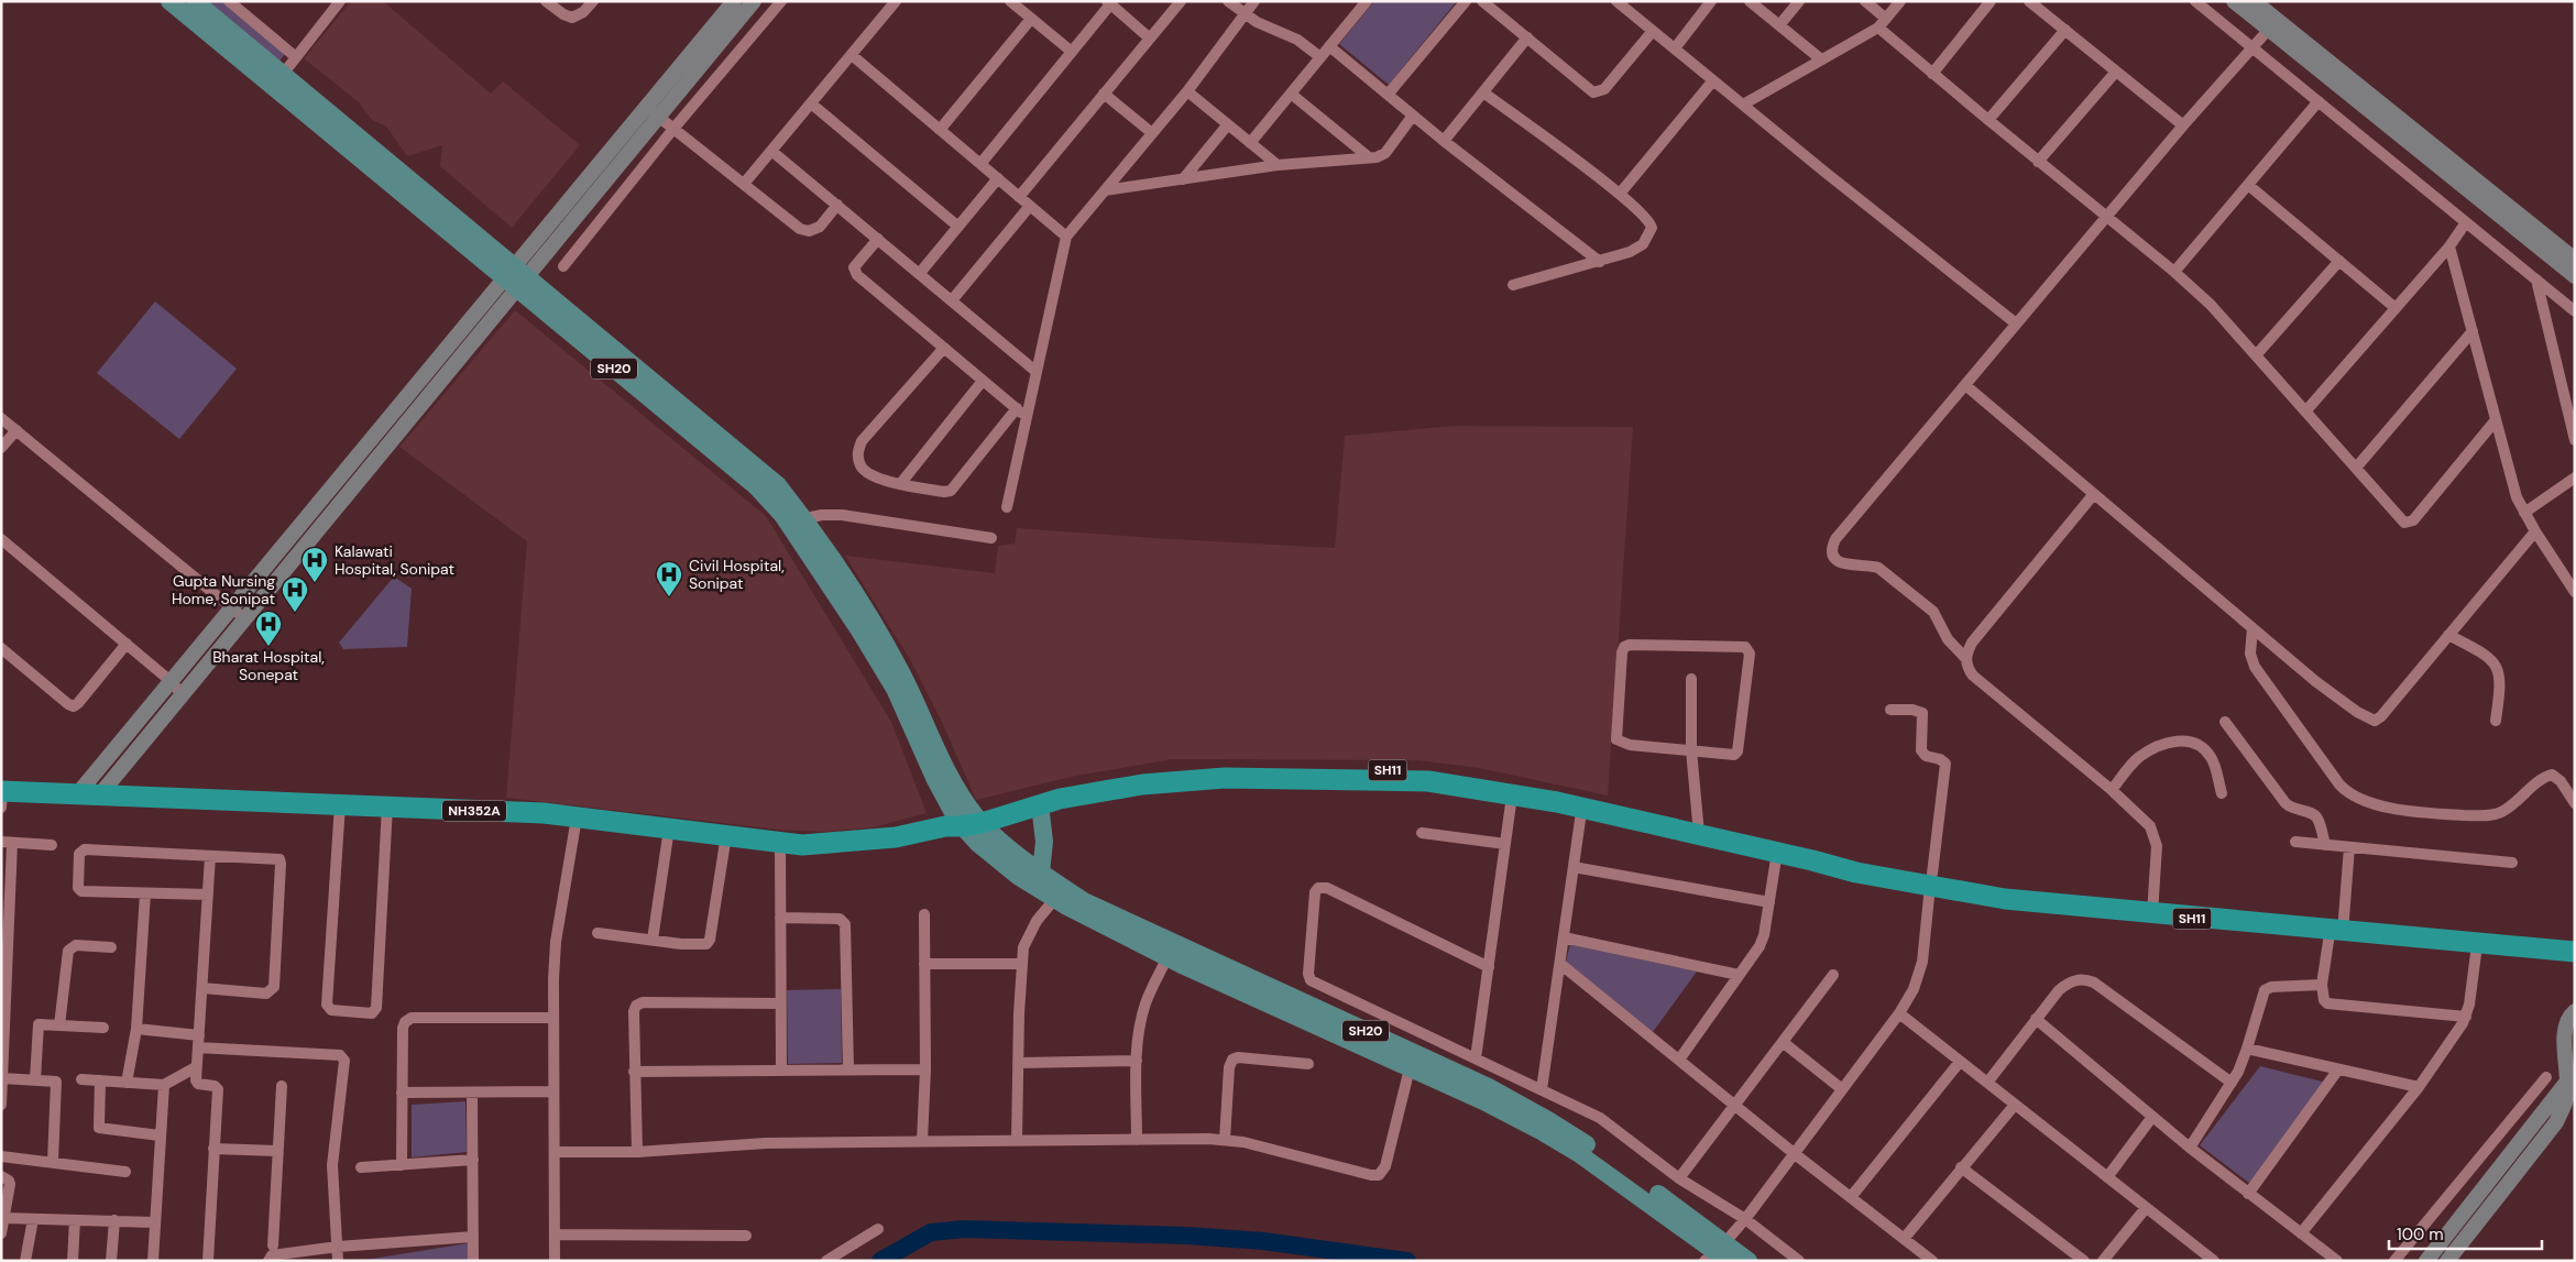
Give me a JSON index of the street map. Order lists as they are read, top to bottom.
{
  "streets": {
    "highway": ["SH11", "NH352A"],
    "main road": ["SH20"]
  },
  "crossings": [
    ["SH20", "SH11"],
    ["SH20", "NH352A"],
    ["SH11", "NH352A"]
  ],
  "places": {
    "hospital": [
      "Kalawati Hospital, Sonipat",
      "Civil Hospital, Sonipat",
      "Gupta Nursing Home, Sonipat",
      "Bharat Hospital, Sonepat"
    ]
  },
  "scale_bar": "100 m"
}
